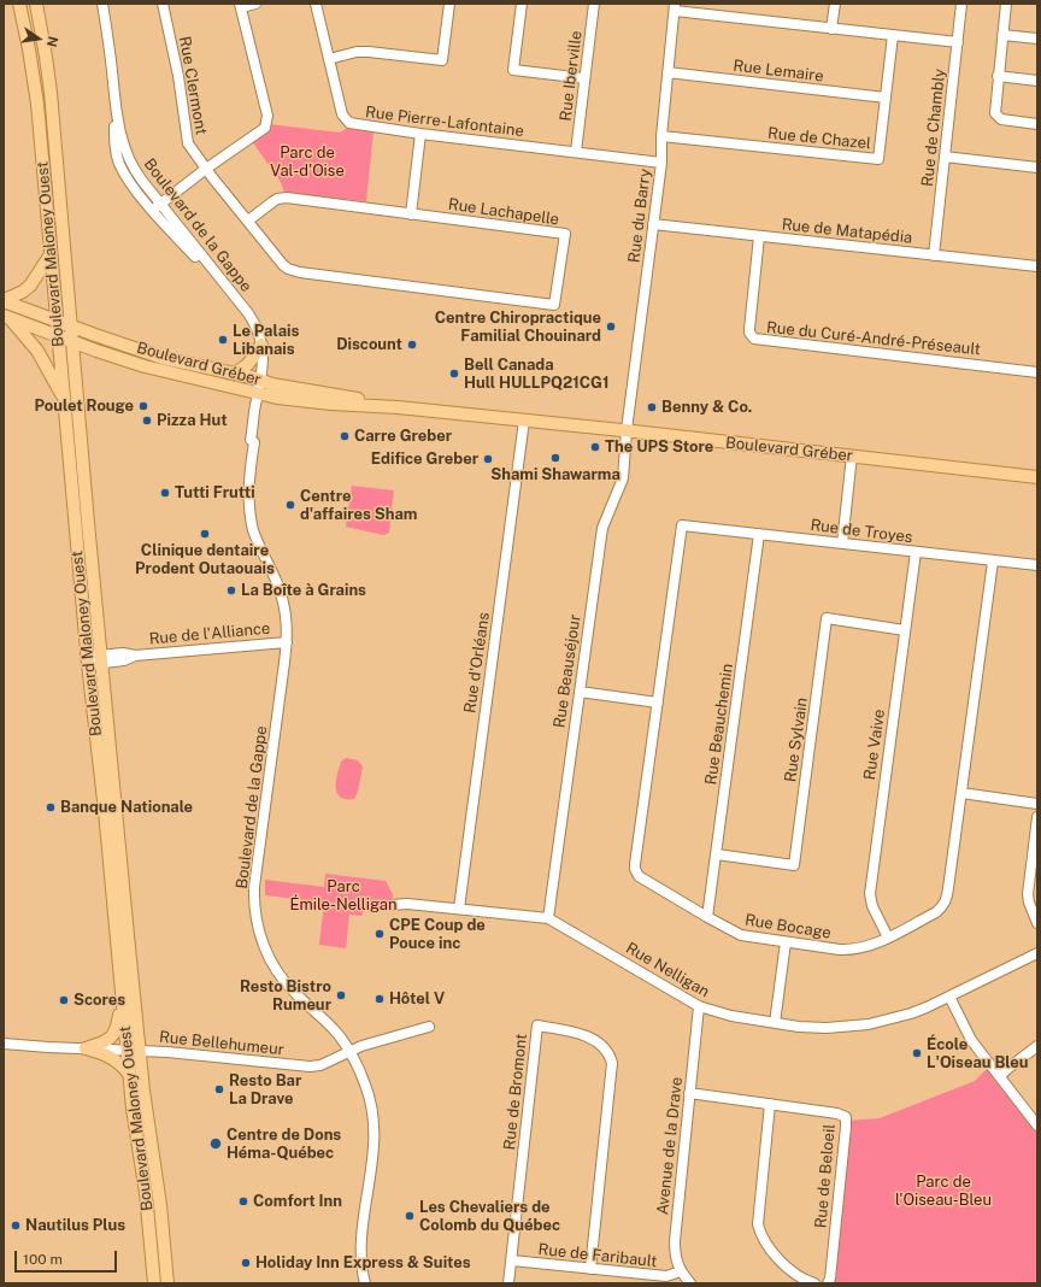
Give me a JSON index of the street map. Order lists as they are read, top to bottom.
{
  "streets": {
    "main road": ["Boulevard Maloney Ouest", "Boulevard Gréber"],
    "street": [
      "Rue Lemaire",
      "Rue Iberville",
      "Rue Clermont",
      "Rue Pierre-Lafontaine",
      "Rue de Chambly",
      "Rue de Chazel",
      "Rue Lachapelle",
      "Rue du Barry",
      "Boulevard de la Gappe",
      "Rue de Matapédia",
      "Rue du Curé-André-Préseault",
      "Rue de Troyes",
      "Rue de l'Alliance",
      "Rue d'Orléans",
      "Rue Beauséjour",
      "Rue Beauchemin",
      "Rue Sylvain",
      "Rue Vaive",
      "Rue Bocage",
      "Rue Nelligan",
      "Rue Bellehumeur",
      "Rue de Bromont",
      "Avenue de la Drave",
      "Rue de Beloeil",
      "Rue de Faribault"
    ]
  },
  "crossings": [
    ["Rue Lemaire", "Rue de Chazel"],
    ["Rue Lemaire", "Rue du Barry"],
    ["Rue Iberville", "Rue Pierre-Lafontaine"],
    ["Rue Clermont", "Rue Lachapelle"],
    ["Rue Pierre-Lafontaine", "Rue du Barry"],
    ["Rue de Chambly", "Rue de Matapédia"],
    ["Rue de Chazel", "Rue du Barry"],
    ["Rue du Barry", "Rue de Matapédia"],
    ["Rue du Barry", "Boulevard Gréber"],
    ["Rue du Barry", "Rue Beauséjour"],
    ["Boulevard de la Gappe", "Boulevard Gréber"],
    ["Boulevard de la Gappe", "Rue de l'Alliance"],
    ["Boulevard de la Gappe", "Rue Bellehumeur"],
    ["Rue de Matapédia", "Rue du Curé-André-Préseault"],
    ["Boulevard Maloney Ouest", "Boulevard Gréber"],
    ["Boulevard Maloney Ouest", "Rue de l'Alliance"],
    ["Boulevard Maloney Ouest", "Rue Bellehumeur"],
    ["Boulevard Gréber", "Rue d'Orléans"],
    ["Boulevard Gréber", "Rue Beauséjour"],
    ["Rue de Troyes", "Rue Beauchemin"],
    ["Rue de Troyes", "Rue Vaive"],
    ["Rue de Troyes", "Rue Bocage"],
    ["Rue d'Orléans", "Rue Nelligan"],
    ["Rue Beauséjour", "Rue Nelligan"],
    ["Rue Beauchemin", "Rue Sylvain"],
    ["Rue Beauchemin", "Rue Bocage"],
    ["Rue Sylvain", "Rue Vaive"],
    ["Rue Vaive", "Rue Bocage"],
    ["Rue Nelligan", "Avenue de la Drave"],
    ["Rue de Bromont", "Rue de Faribault"],
    ["Avenue de la Drave", "Rue de Beloeil"],
    ["Avenue de la Drave", "Rue de Faribault"]
  ],
  "parks": ["Parc de Val-d'Oise", "Parc Émile-Nelligan", "Parc de l'Oiseau-Bleu"],
  "places": [
    "Centre Chiropractique Familial Chouinard",
    "Le Palais Libanais",
    "Discount",
    "Bell Canada Hull HULLPQ21CG1",
    "Poulet Rouge",
    "Benny & Co.",
    "Pizza Hut",
    "Carre Greber",
    "The UPS Store",
    "Shami Shawarma",
    "Edifice Greber",
    "Tutti Frutti",
    "Centre d'affaires Sham",
    "Clinique dentaire Prodent Outaouais",
    "La Boîte à Grains",
    "Banque Nationale",
    "CPE Coup de Pouce inc",
    "Resto Bistro Rumeur",
    "Hôtel V",
    "Scores",
    "École L'Oiseau Bleu",
    "Resto Bar La Drave",
    "Centre de Dons Héma-Québec",
    "Comfort Inn",
    "Les Chevaliers de Colomb du Québec",
    "Nautilus Plus",
    "Holiday Inn Express & Suites"
  ],
  "scale_bar": "100 m",
  "north": "right"
}
